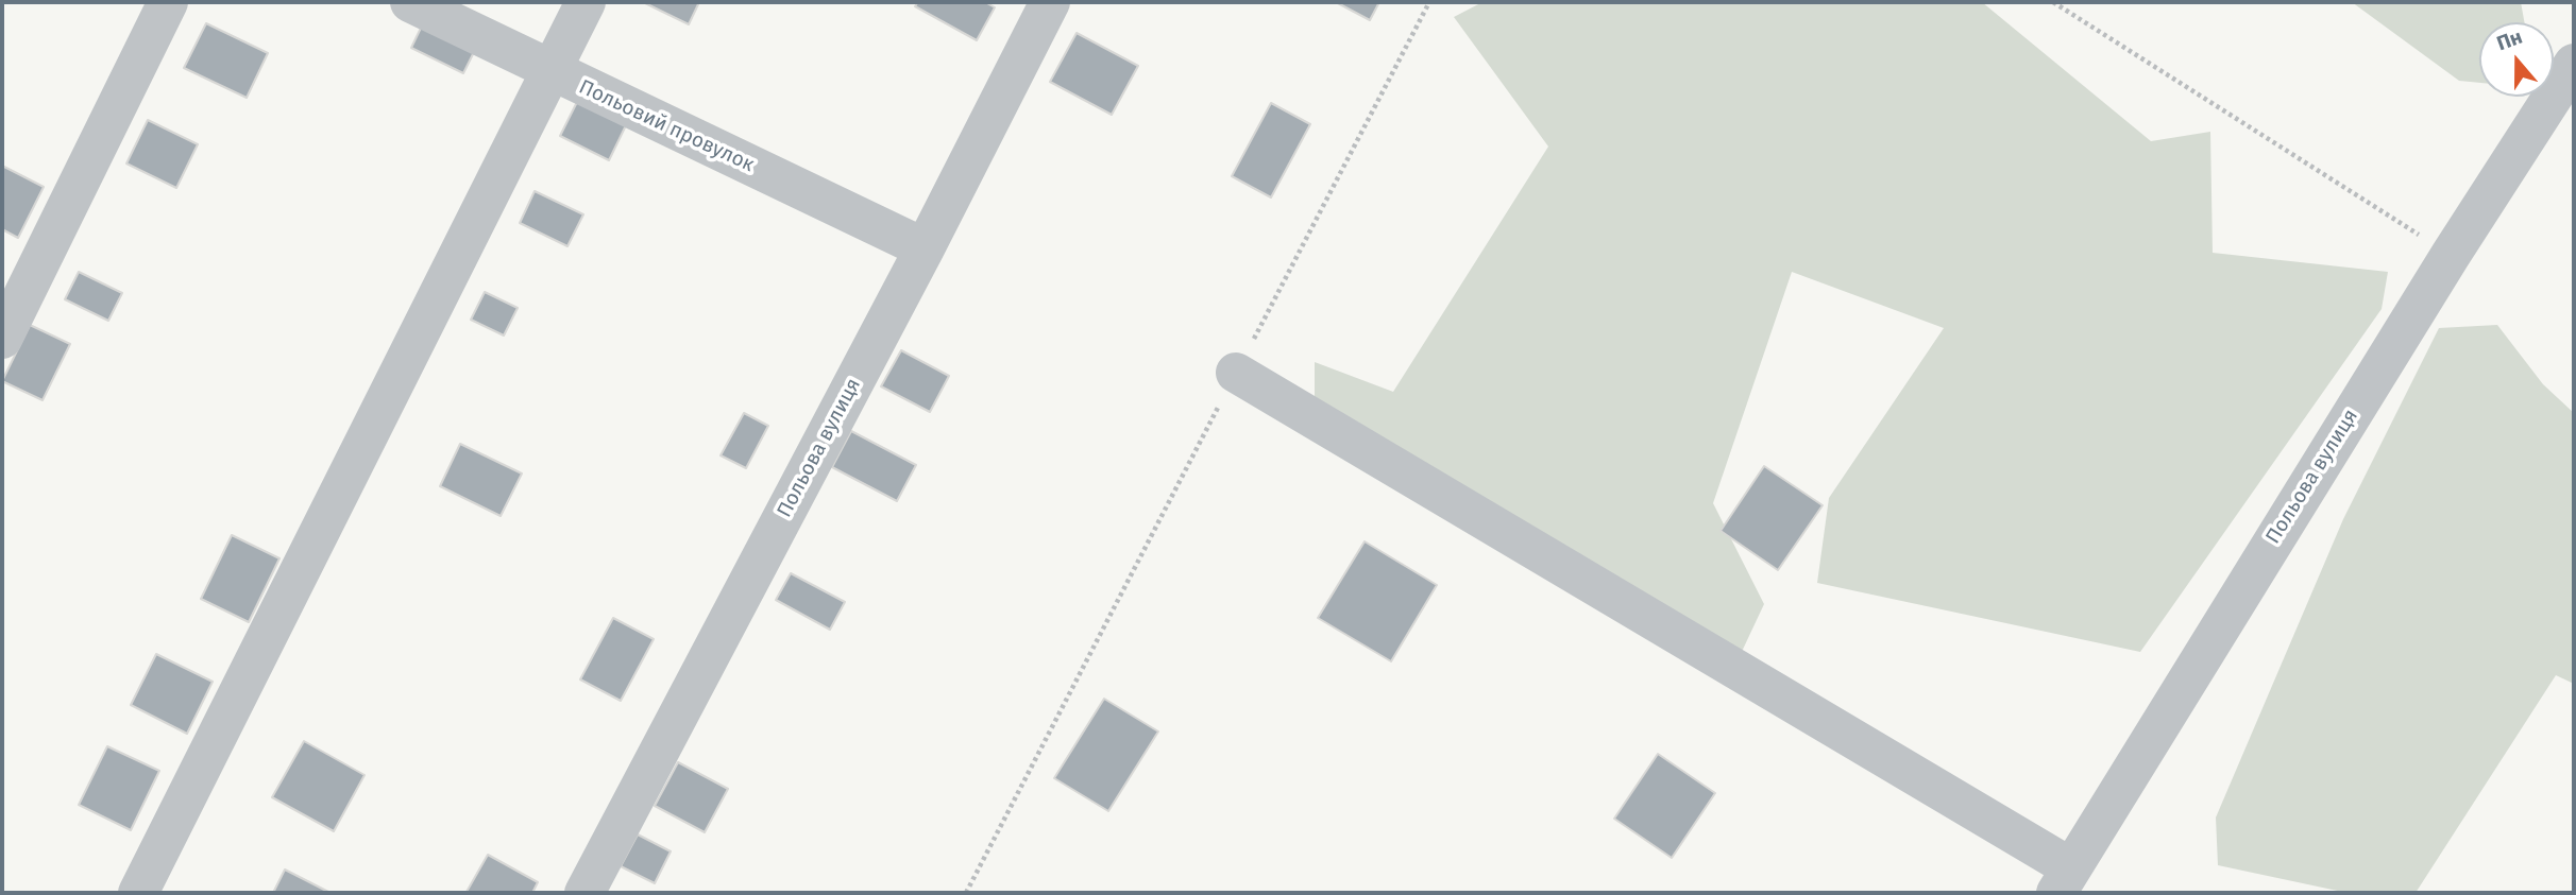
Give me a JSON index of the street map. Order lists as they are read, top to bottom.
{
  "streets": {
    "street": ["Польовий провулок", "Польова вулиця"]
  },
  "crossings": [
    ["Польовий провулок", "Польова вулиця"]
  ],
  "north": "top"
}
